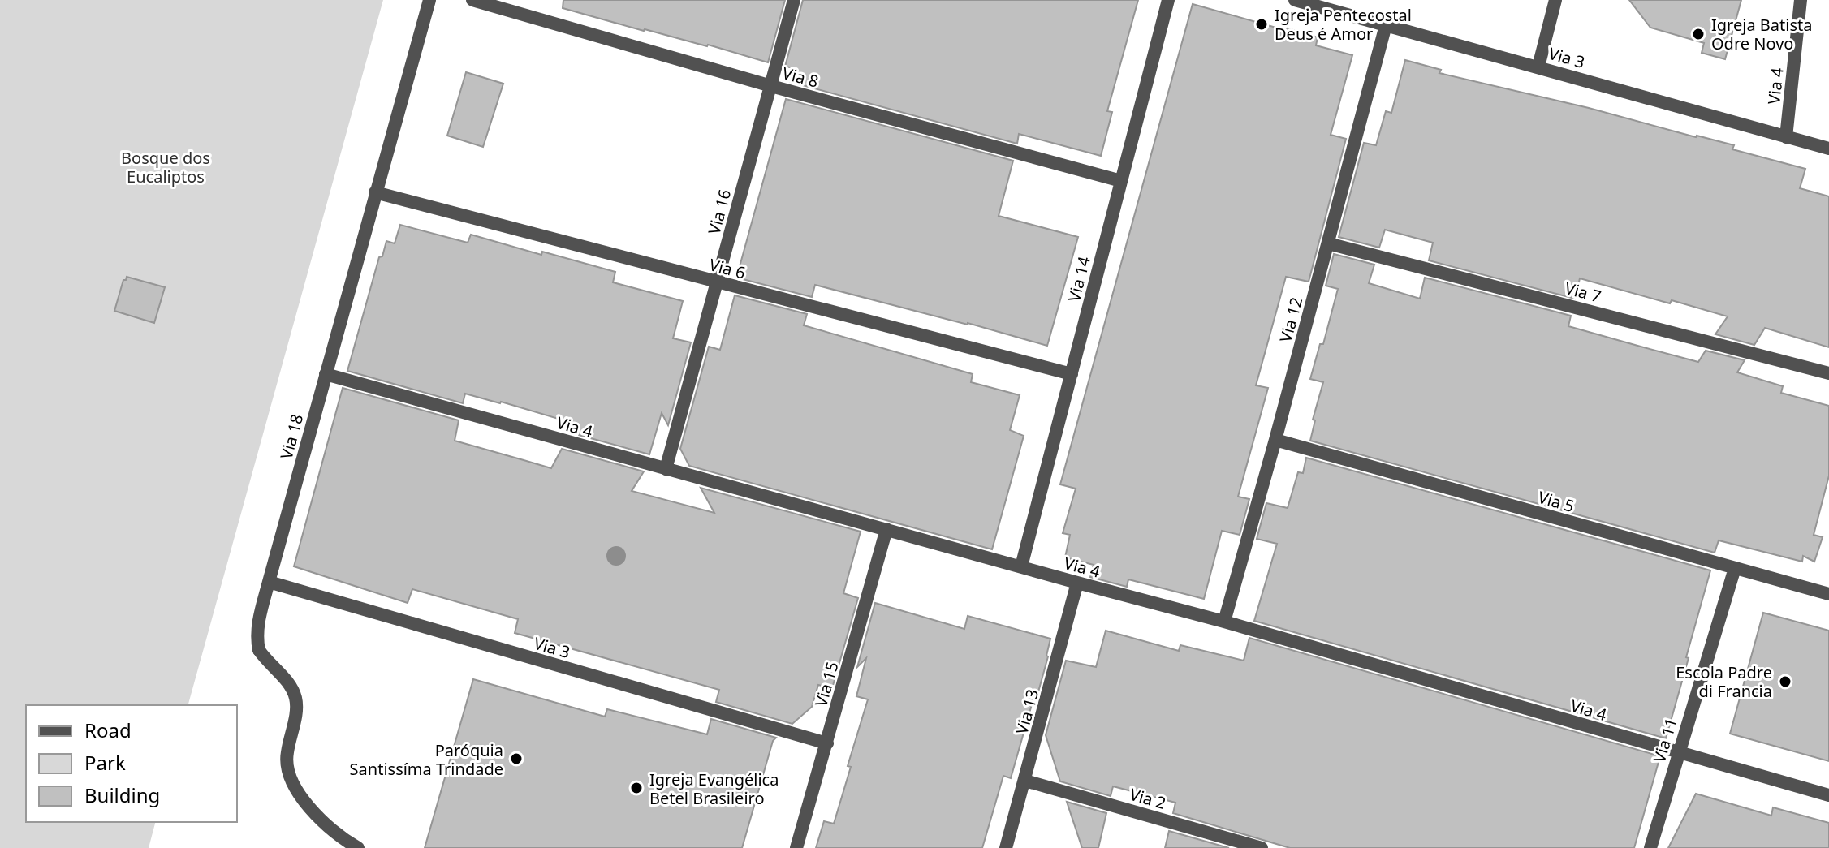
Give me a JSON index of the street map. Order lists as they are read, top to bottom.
{
  "streets": {
    "street": [
      "Via 3",
      "Via 8",
      "Via 4",
      "Via 16",
      "Via 6",
      "Via 14",
      "Via 7",
      "Via 12",
      "Via 18",
      "Via 5",
      "Via 15",
      "Via 13",
      "Via 11",
      "Via 2"
    ]
  },
  "crossings": [
    ["Via 3", "Via 4"],
    ["Via 3", "Via 12"],
    ["Via 3", "Via 18"],
    ["Via 3", "Via 15"],
    ["Via 8", "Via 16"],
    ["Via 8", "Via 14"],
    ["Via 4", "Via 16"],
    ["Via 4", "Via 14"],
    ["Via 4", "Via 12"],
    ["Via 4", "Via 18"],
    ["Via 4", "Via 15"],
    ["Via 4", "Via 13"],
    ["Via 4", "Via 11"],
    ["Via 16", "Via 6"],
    ["Via 6", "Via 14"],
    ["Via 6", "Via 18"],
    ["Via 7", "Via 12"],
    ["Via 12", "Via 5"],
    ["Via 5", "Via 11"],
    ["Via 13", "Via 2"]
  ],
  "parks": ["Bosque dos Eucaliptos"],
  "places": [
    "Igreja Pentecostal Deus é Amor",
    "Igreja Batista Odre Novo",
    "Escola Padre di Francia",
    "Paróquia Santissíma Trindade",
    "Igreja Evangélica Betel Brasileiro"
  ],
  "legend": ["Road", "Park", "Building"]
}
